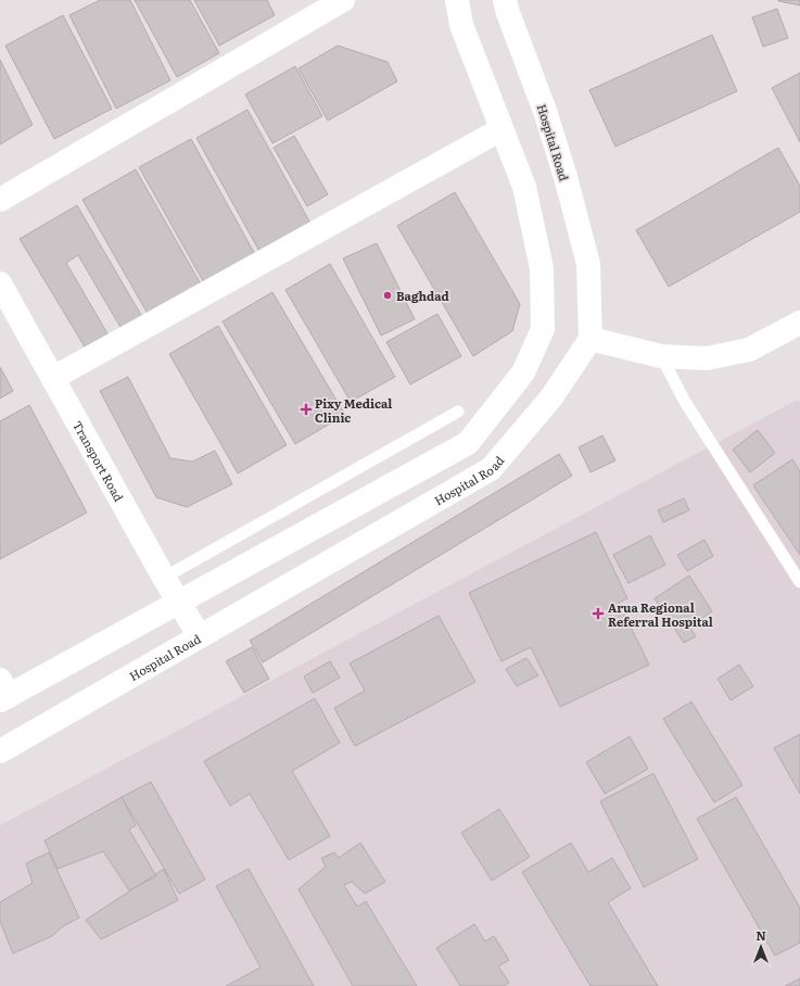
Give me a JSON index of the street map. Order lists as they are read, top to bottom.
{
  "streets": {
    "main road": ["Hospital Road", "Transport Road"]
  },
  "crossings": [
    ["Hospital Road", "Transport Road"]
  ],
  "places": {
    "other": ["Baghdad"],
    "health": ["Pixy Medical Clinic", "Arua Regional Referral Hospital"]
  },
  "north": "top"
}
